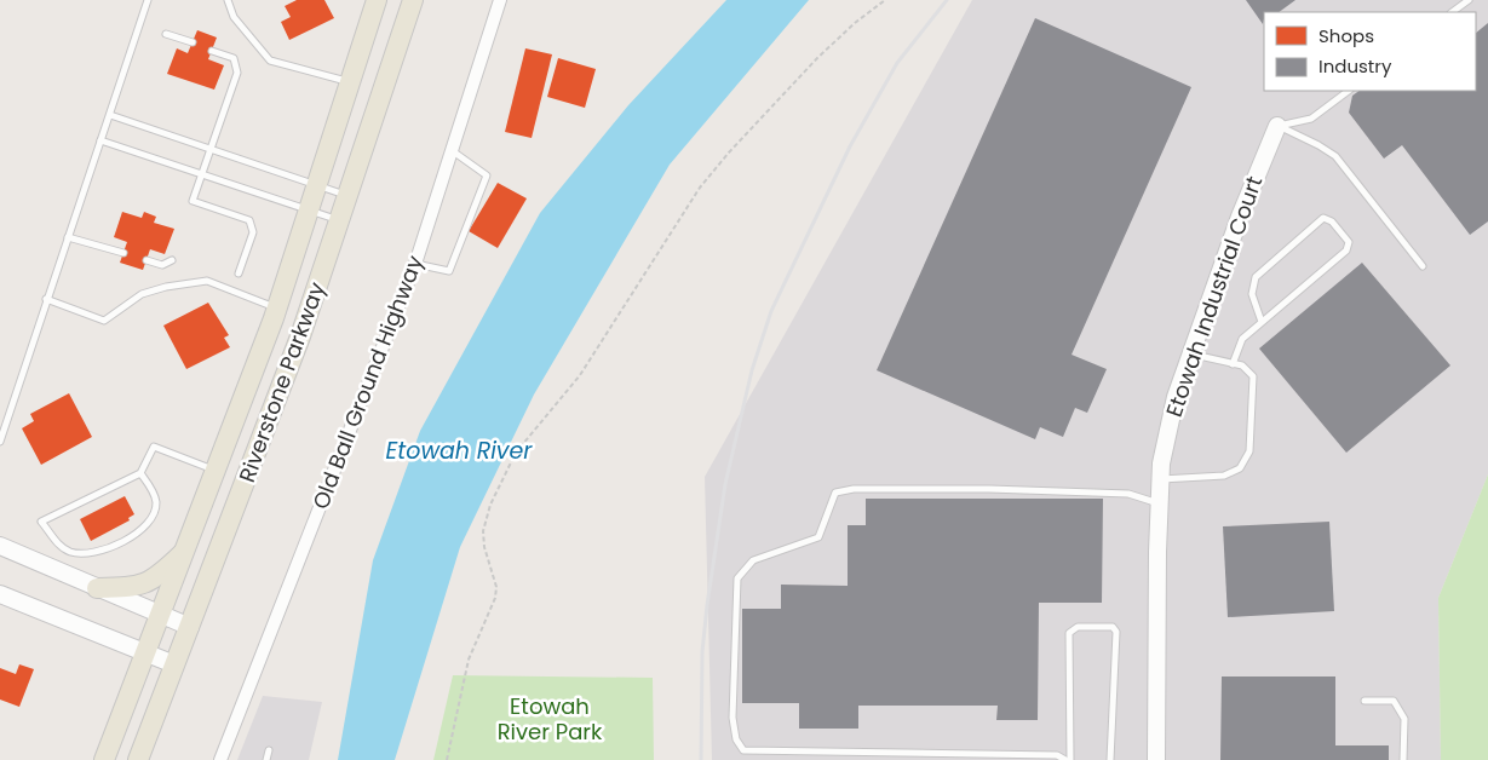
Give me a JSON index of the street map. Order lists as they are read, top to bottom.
{
  "streets": {
    "main road": ["Riverstone Parkway"],
    "street": ["Etowah Industrial Court", "Old Ball Ground Highway"]
  },
  "water": ["Etowah River"],
  "parks": ["Etowah River Park"],
  "legend": ["Shops", "Industry"]
}
